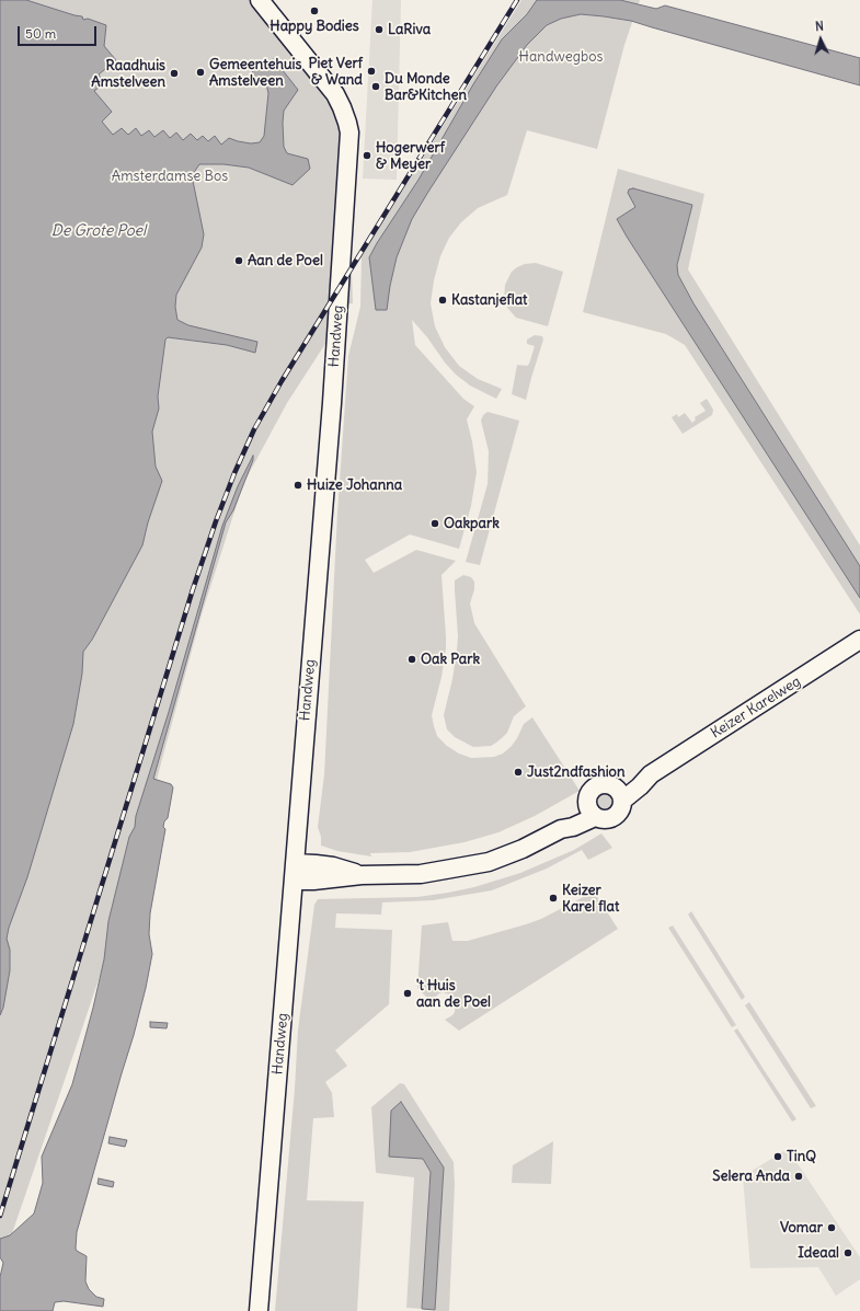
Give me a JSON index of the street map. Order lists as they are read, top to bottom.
{
  "streets": {
    "main road": ["Handweg", "Keizer Karelweg"]
  },
  "water": ["De Grote Poel"],
  "parks": ["Handwegbos", "Amsterdamse Bos"],
  "places": [
    "Happy Bodies",
    "LaRiva",
    "Piet Verf & Wand",
    "Gemeentehuis Amstelveen",
    "Raadhuis Amstelveen",
    "Du Monde Bar&Kitchen",
    "Hogerwerf & Meyer",
    "Aan de Poel",
    "Kastanjeflat",
    "Huize Johanna",
    "Oakpark",
    "Oak Park",
    "Just2ndfashion",
    "Keizer Karel flat",
    "'t Huis aan de Poel",
    "TinQ",
    "Selera Anda",
    "Vomar",
    "Ideaal"
  ],
  "scale_bar": "50 m",
  "north": "top"
}
